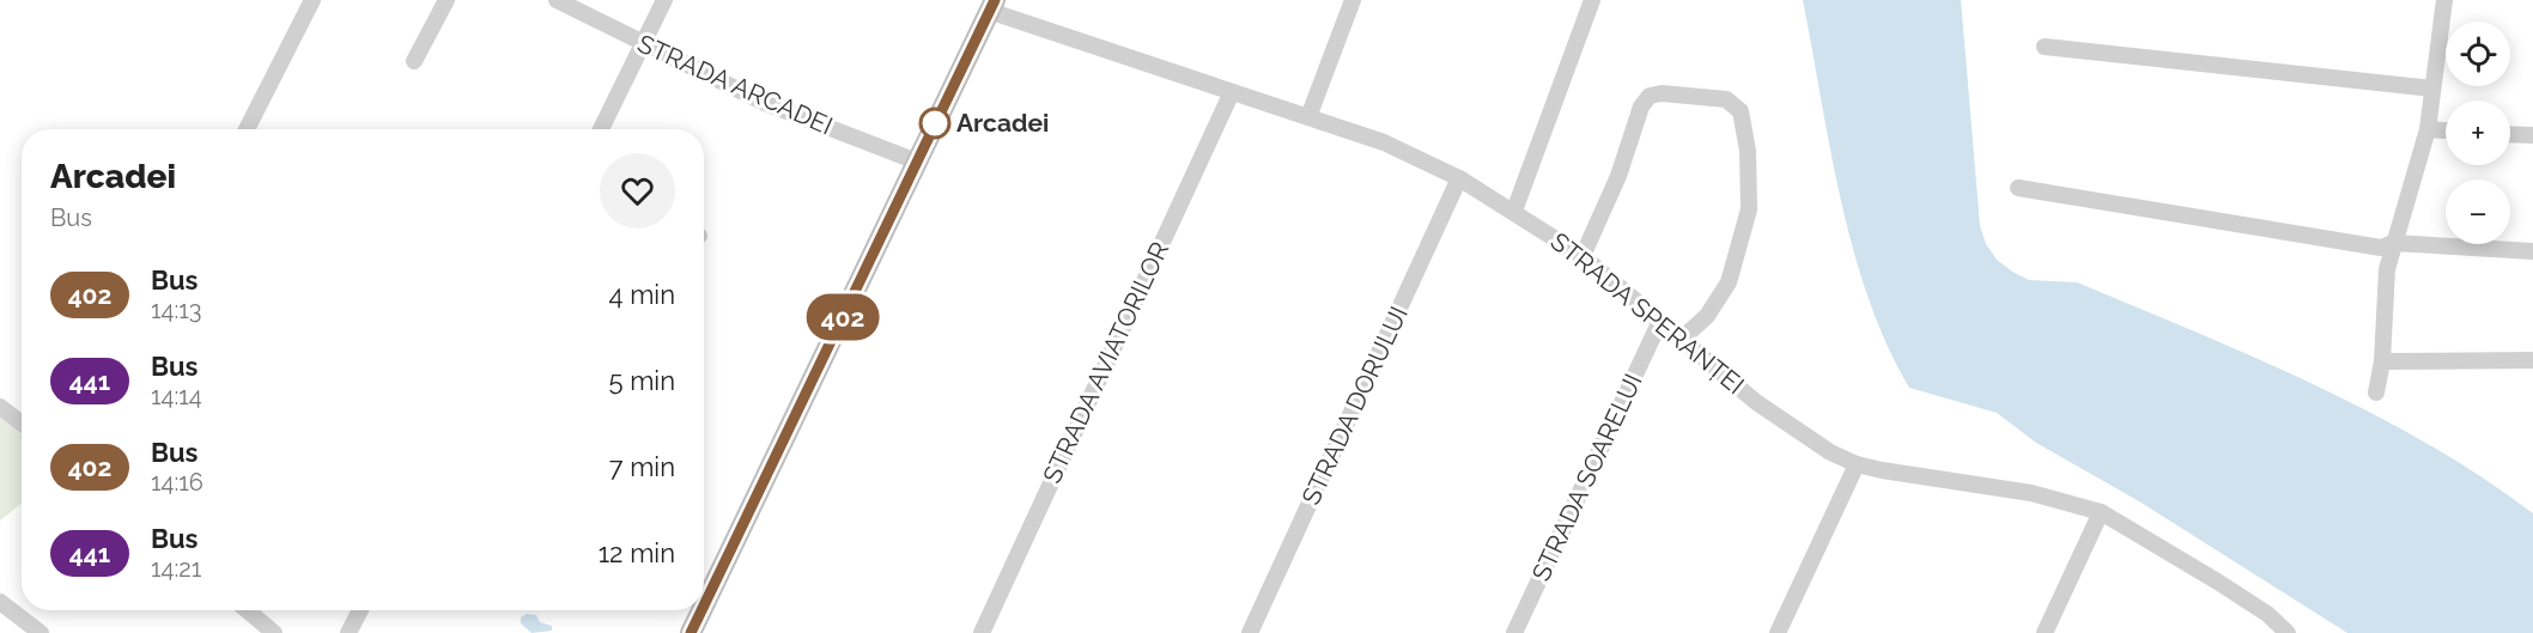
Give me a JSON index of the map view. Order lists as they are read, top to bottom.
{
  "streets": {
    "street": [
      "STRADA ARCADEI",
      "STRADA SPERANȚEI",
      "STRADA AVIATORILOR",
      "STRADA DORULUI",
      "STRADA SOARELUI"
    ]
  },
  "crossings": [
    ["STRADA SPERANȚEI", "STRADA AVIATORILOR"],
    ["STRADA SPERANȚEI", "STRADA DORULUI"],
    ["STRADA SPERANȚEI", "STRADA SOARELUI"]
  ],
  "places": ["Arcadei"],
  "lines": ["bus line 402"],
  "page": {
    "on_map": "402",
    "map_buttons": ["+", "−"],
    "heading": ["Arcadei", "Bus"],
    "list": [
      {
        "mark": "402",
        "name": "Bus",
        "note": "14:13",
        "value": "4 min"
      },
      {
        "mark": "441",
        "name": "Bus",
        "note": "14:14",
        "value": "5 min"
      },
      {
        "mark": "402",
        "name": "Bus",
        "note": "14:16",
        "value": "7 min"
      },
      {
        "mark": "441",
        "name": "Bus",
        "note": "14:21",
        "value": "12 min"
      }
    ]
  }
}
